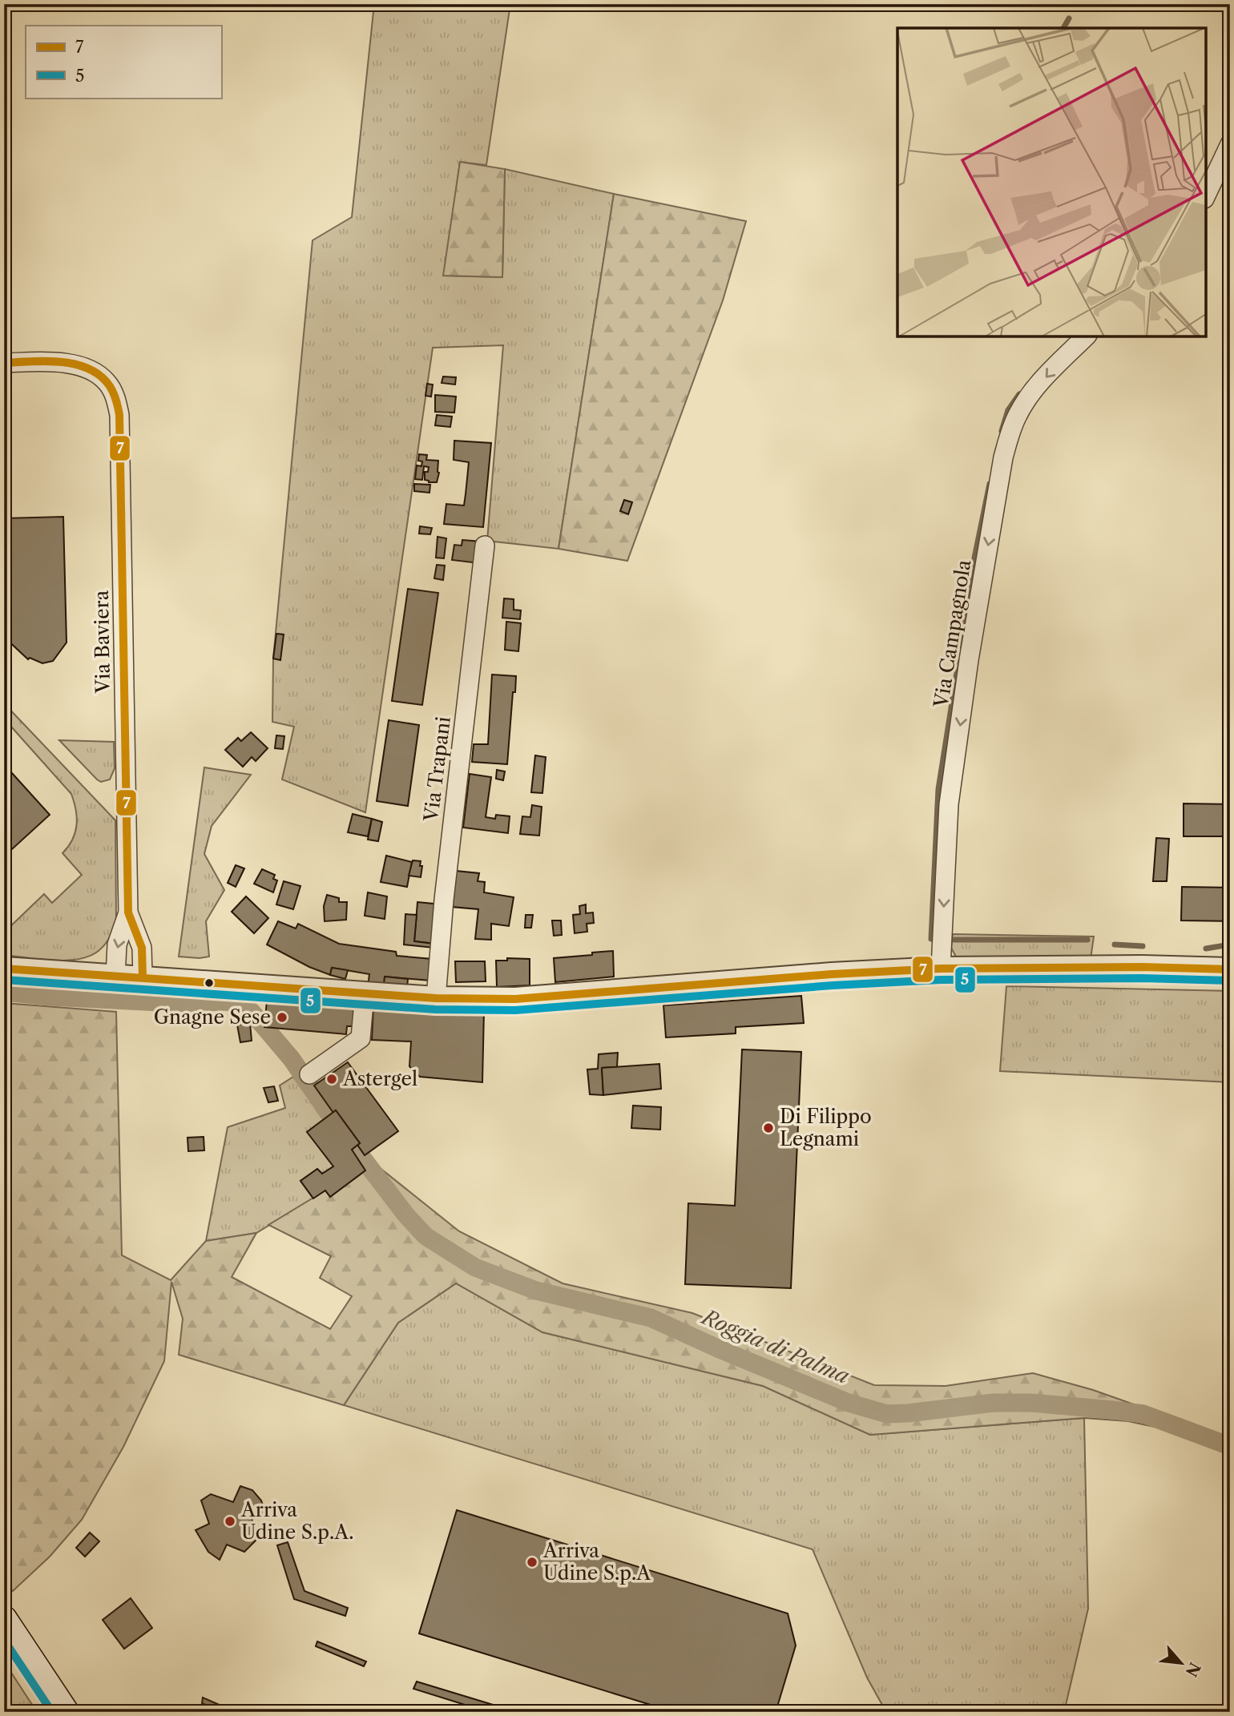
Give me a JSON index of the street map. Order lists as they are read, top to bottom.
{
  "streets": {
    "street": ["Via Campagnola", "Via Baviera", "Via Trapani"]
  },
  "one_way": ["Via Campagnola"],
  "water": ["Roggia di Palma"],
  "places": [
    "Gnagne Sese",
    "Astergel",
    "Di Filippo Legnami",
    "Arriva Udine S.p.A.",
    "Arriva Udine S.p.A"
  ],
  "lines": ["transit line 7", "transit line 5"],
  "legend": ["7", "5"],
  "north": "bottom right"
}
